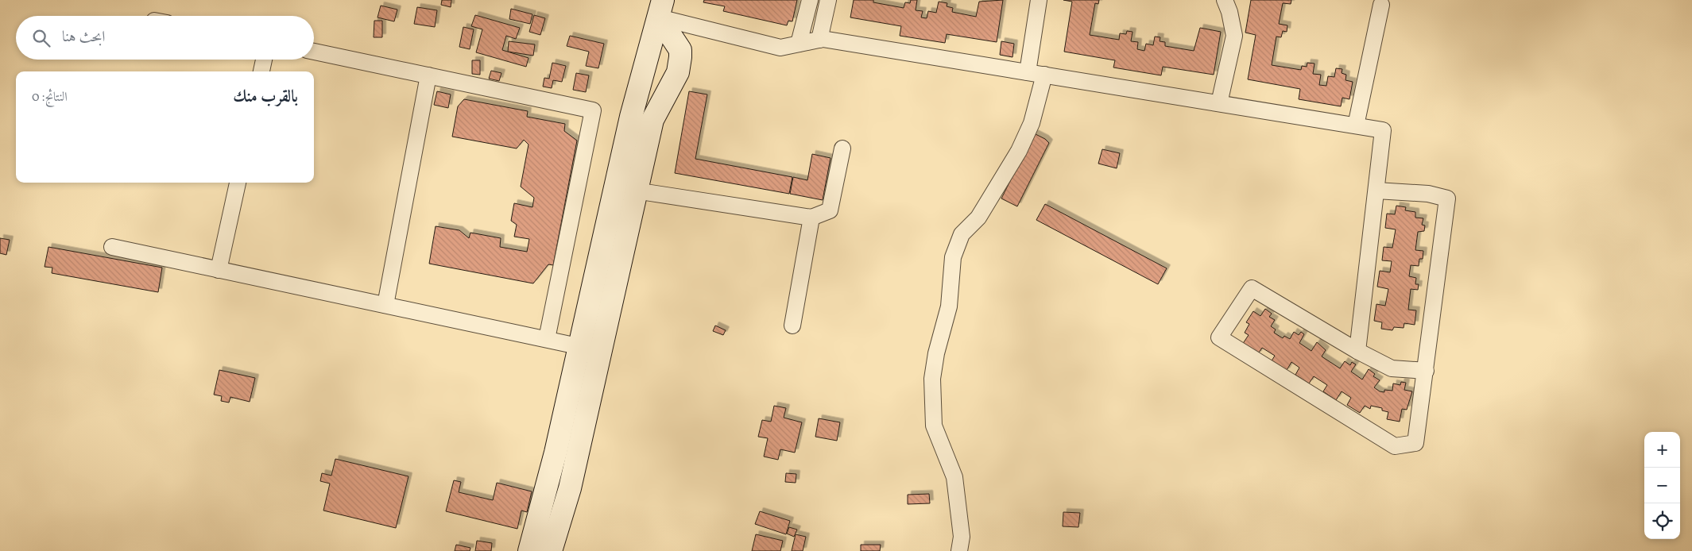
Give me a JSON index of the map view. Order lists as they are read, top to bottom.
{
  "page": {
    "search": "ابحث هنا",
    "heading": ["بالقرب منك", "النتائج: 0"],
    "map_buttons": ["+", "−"]
  }
}
